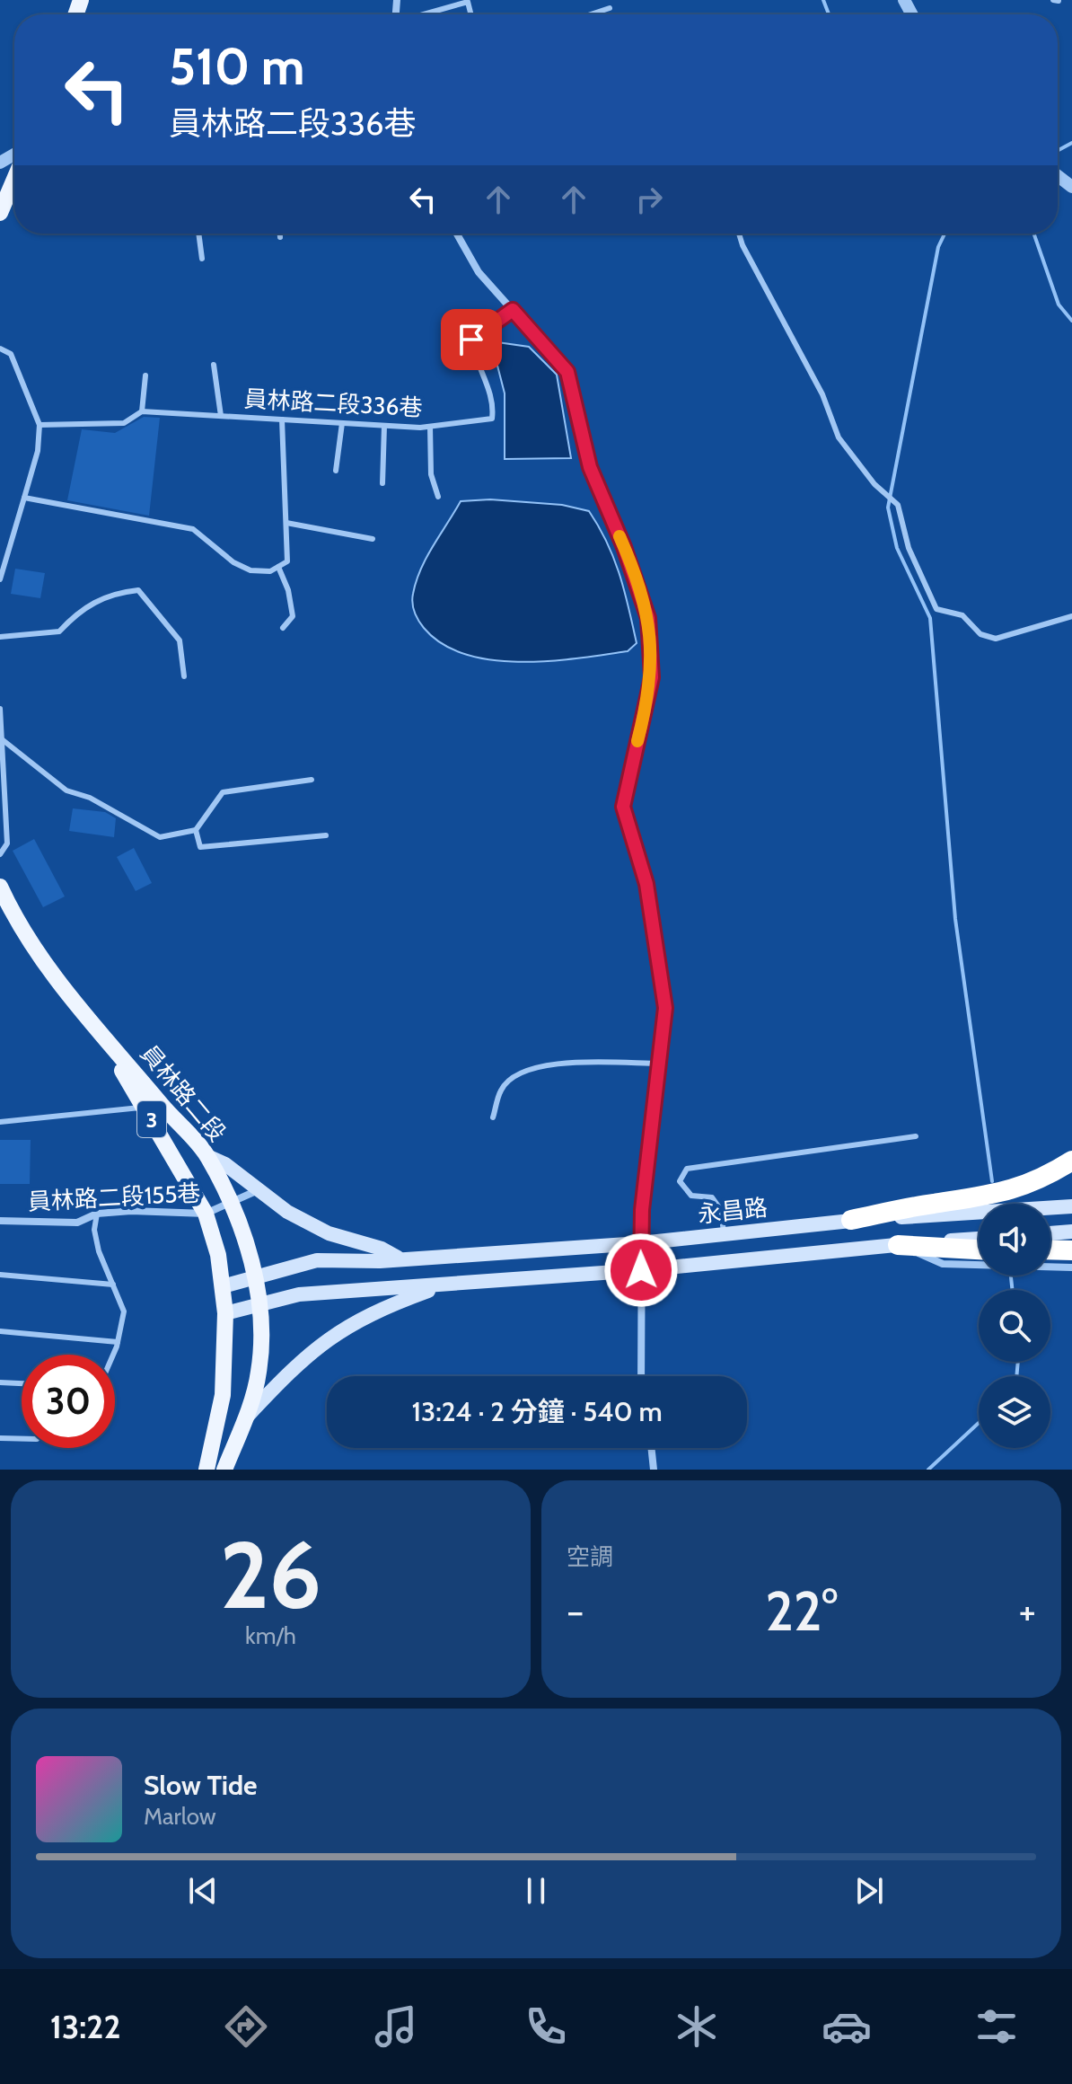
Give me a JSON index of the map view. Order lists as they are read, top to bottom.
{
  "streets": {
    "main road": ["員林路二段", "3", "永昌路"],
    "street": ["員林路二段155巷"],
    "lane": ["員林路二段336巷"]
  },
  "crossings": [
    ["員林路二段", "3"],
    ["員林路二段", "員林路二段155巷"],
    ["員林路二段", "永昌路"],
    ["3", "永昌路"]
  ],
  "page": {
    "turn": ["510 m", "員林路二段336巷"],
    "limit": "30",
    "trip": "13:24 · 2 分鐘 · 540 m",
    "tile": [
      ["26", "km/h"],
      "空調"
    ],
    "heat": ["−", "22°", "+"],
    "song": ["Slow Tide", "Marlow"],
    "tabs": "13:22"
  }
}
